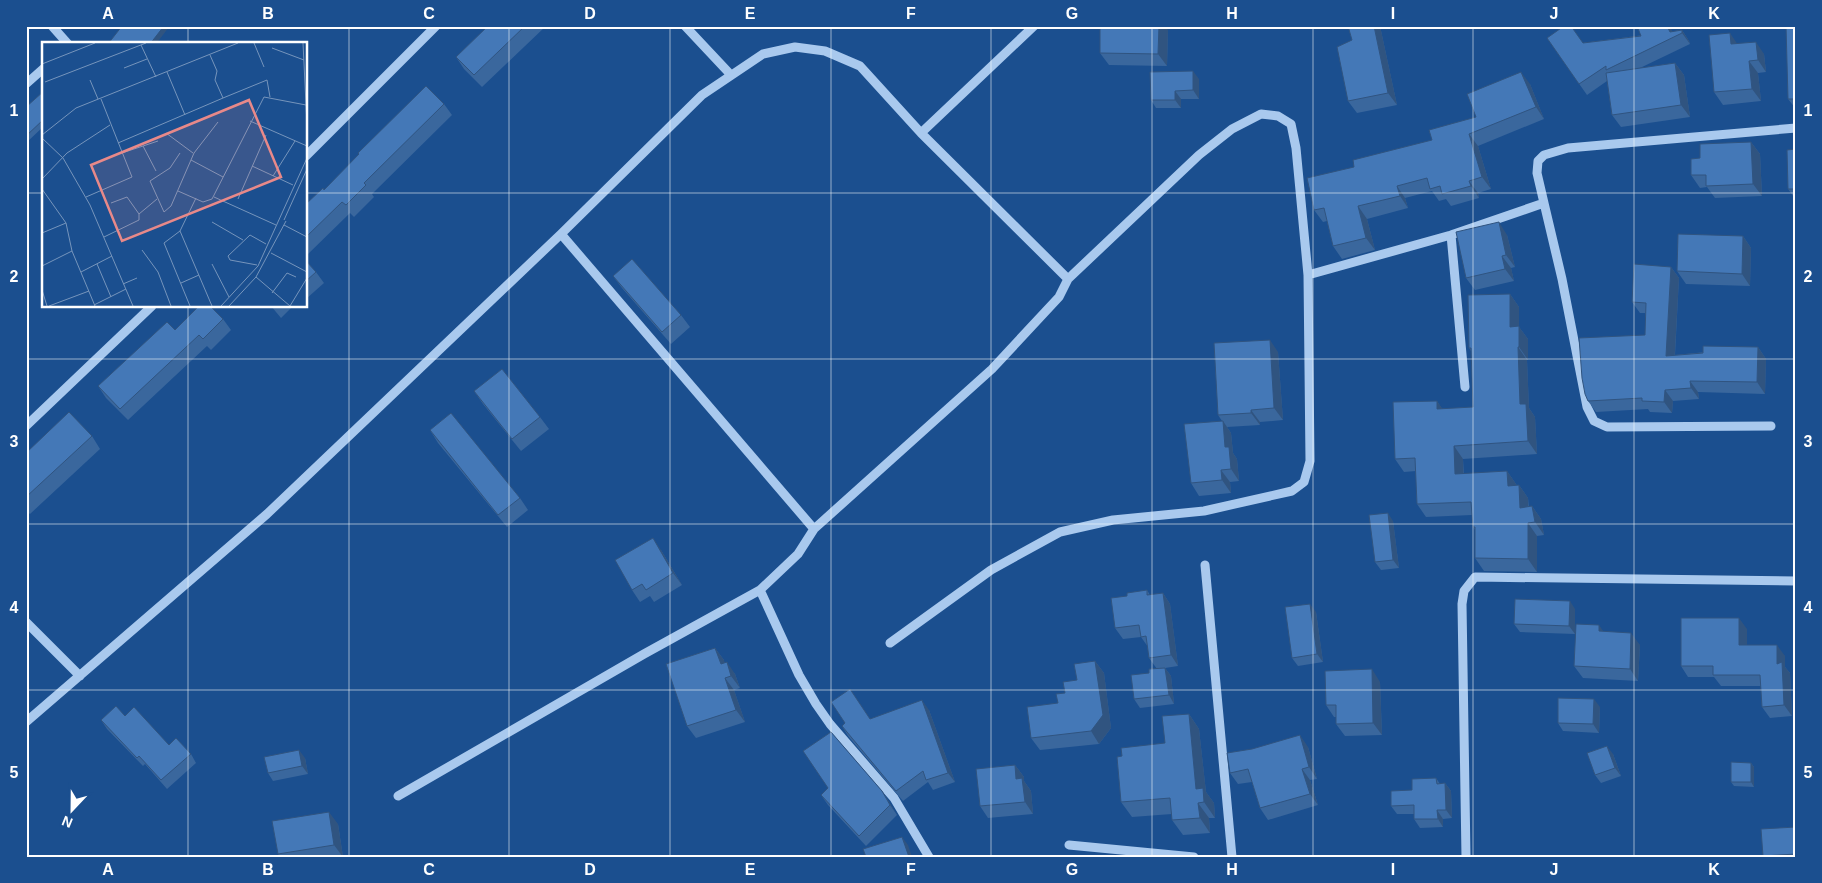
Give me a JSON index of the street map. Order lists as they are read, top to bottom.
{
  "north": "bottom",
  "grid": {
    "columns": [
      "A",
      "B",
      "C",
      "D",
      "E",
      "F",
      "G",
      "H",
      "I",
      "J",
      "K"
    ],
    "rows": [
      "1",
      "2",
      "3",
      "4",
      "5"
    ]
  }
}
